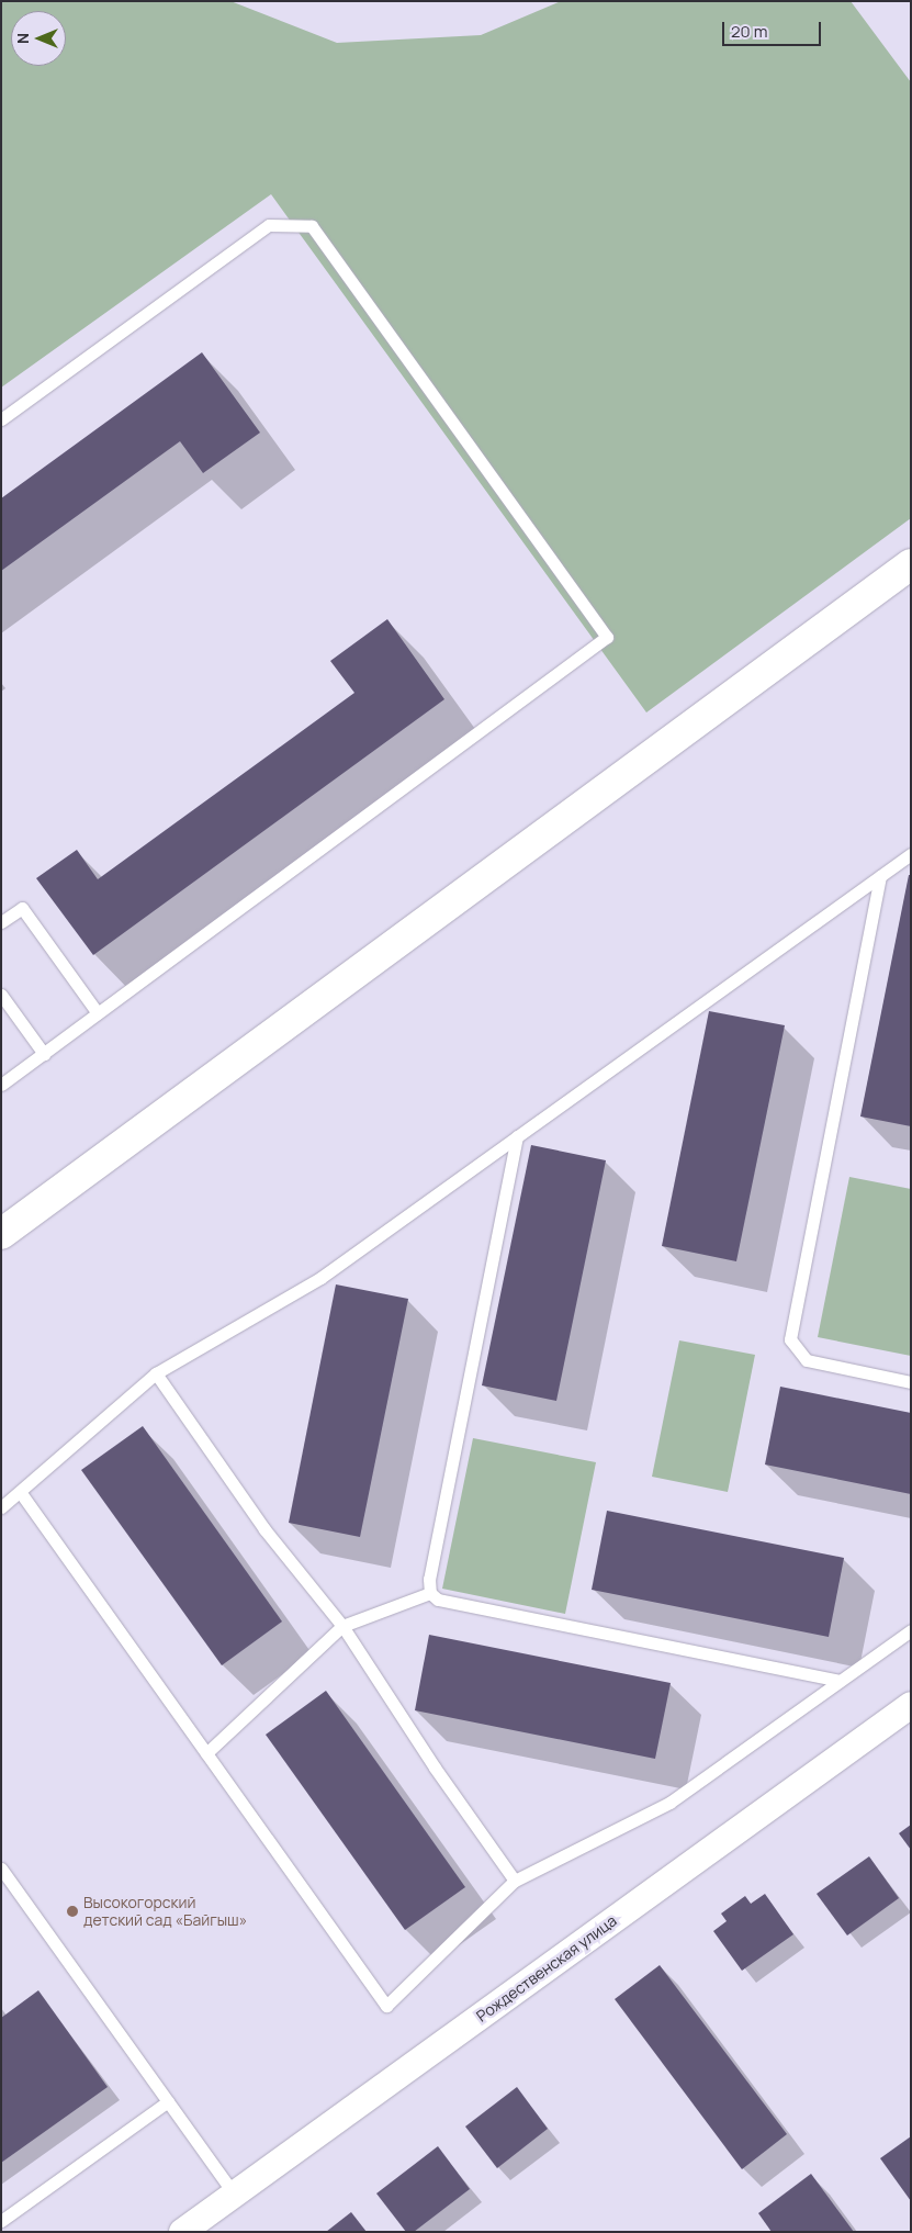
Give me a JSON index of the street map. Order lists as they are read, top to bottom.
{
  "streets": {
    "street": ["Рождественская улица"]
  },
  "places": ["Высокогорский детский сад «Байгыш»"],
  "scale_bar": "20 m",
  "north": "left"
}
